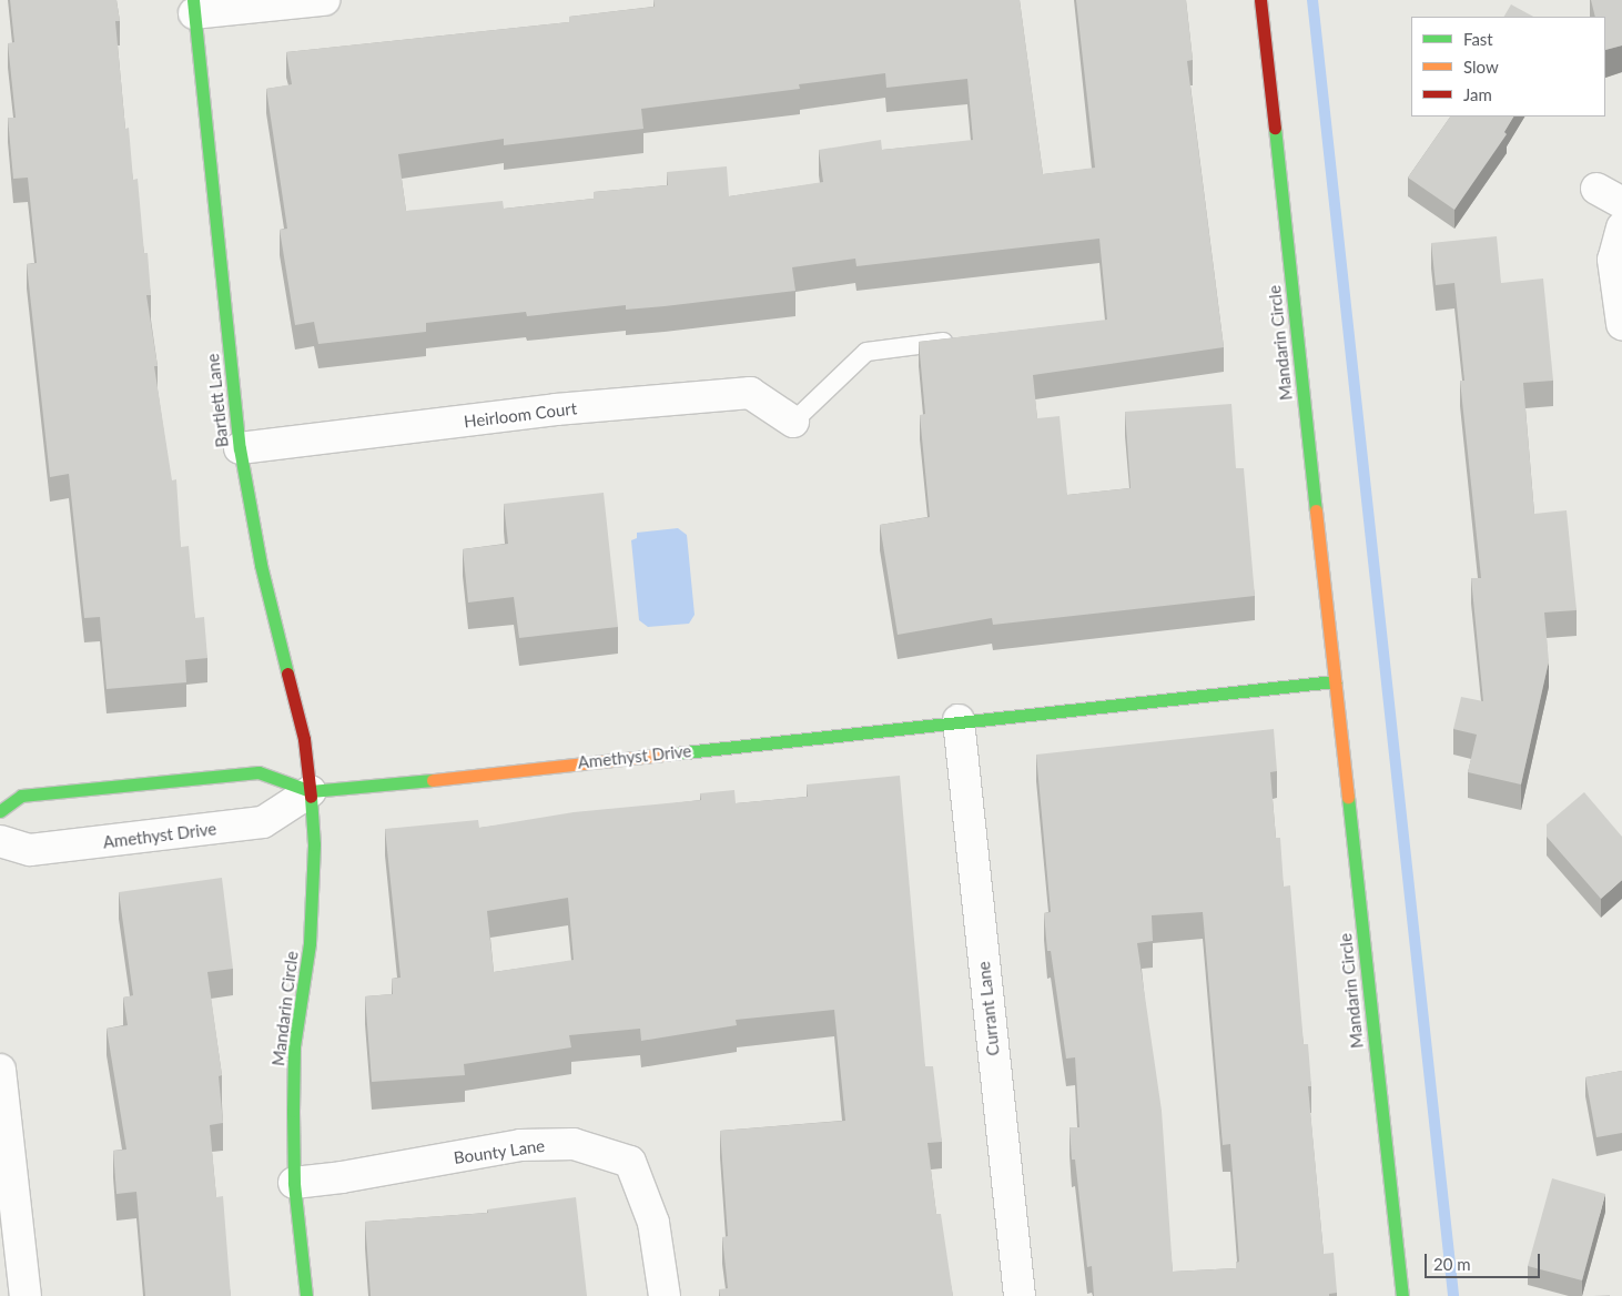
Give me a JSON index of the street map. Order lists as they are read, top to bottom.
{
  "streets": {
    "street": [
      "Mandarin Circle",
      "Bartlett Lane",
      "Heirloom Court",
      "Amethyst Drive",
      "Currant Lane",
      "Bounty Lane"
    ]
  },
  "crossings": [
    ["Mandarin Circle", "Bartlett Lane"],
    ["Mandarin Circle", "Amethyst Drive"],
    ["Mandarin Circle", "Bounty Lane"],
    ["Bartlett Lane", "Heirloom Court"],
    ["Bartlett Lane", "Amethyst Drive"],
    ["Amethyst Drive", "Currant Lane"]
  ],
  "legend": ["Fast", "Slow", "Jam"],
  "scale_bar": "20 m"
}
